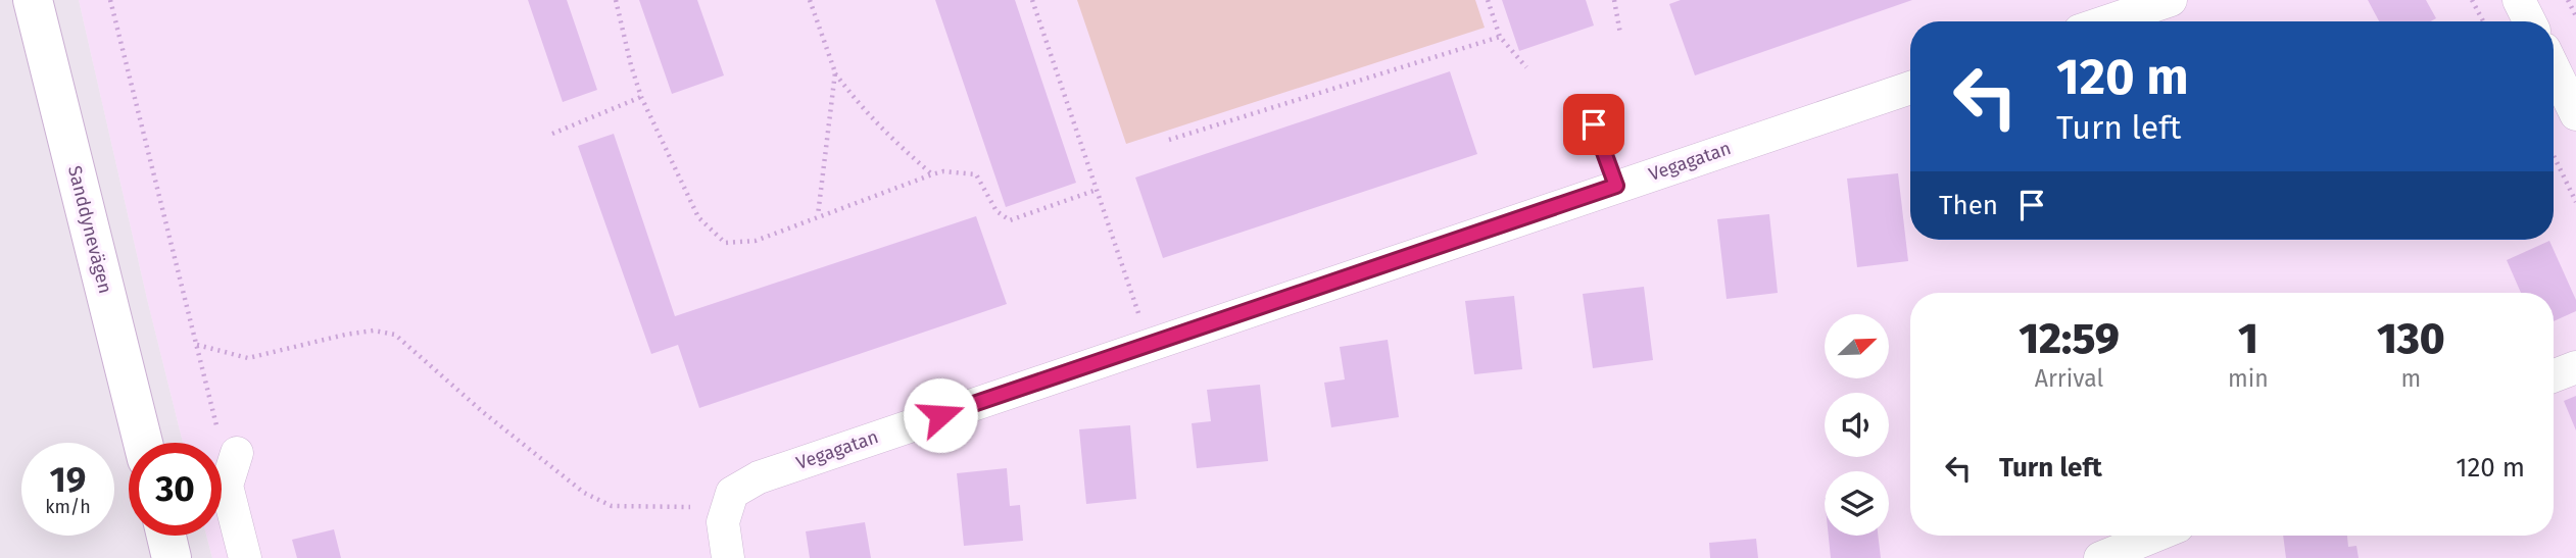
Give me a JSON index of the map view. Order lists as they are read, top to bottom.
{
  "streets": {
    "street": ["Vegagatan", "Sanddynevägen"]
  },
  "north": "top right",
  "page": {
    "turn": ["120 m", "Turn left"],
    "then": "Then",
    "eta": [
      "12:59",
      "Arrival",
      "1",
      "min",
      "130",
      "m"
    ],
    "list": [
      {
        "name": "Turn left",
        "value": "120 m"
      }
    ],
    "speed": "19 km/h",
    "limit": "30"
  }
}
